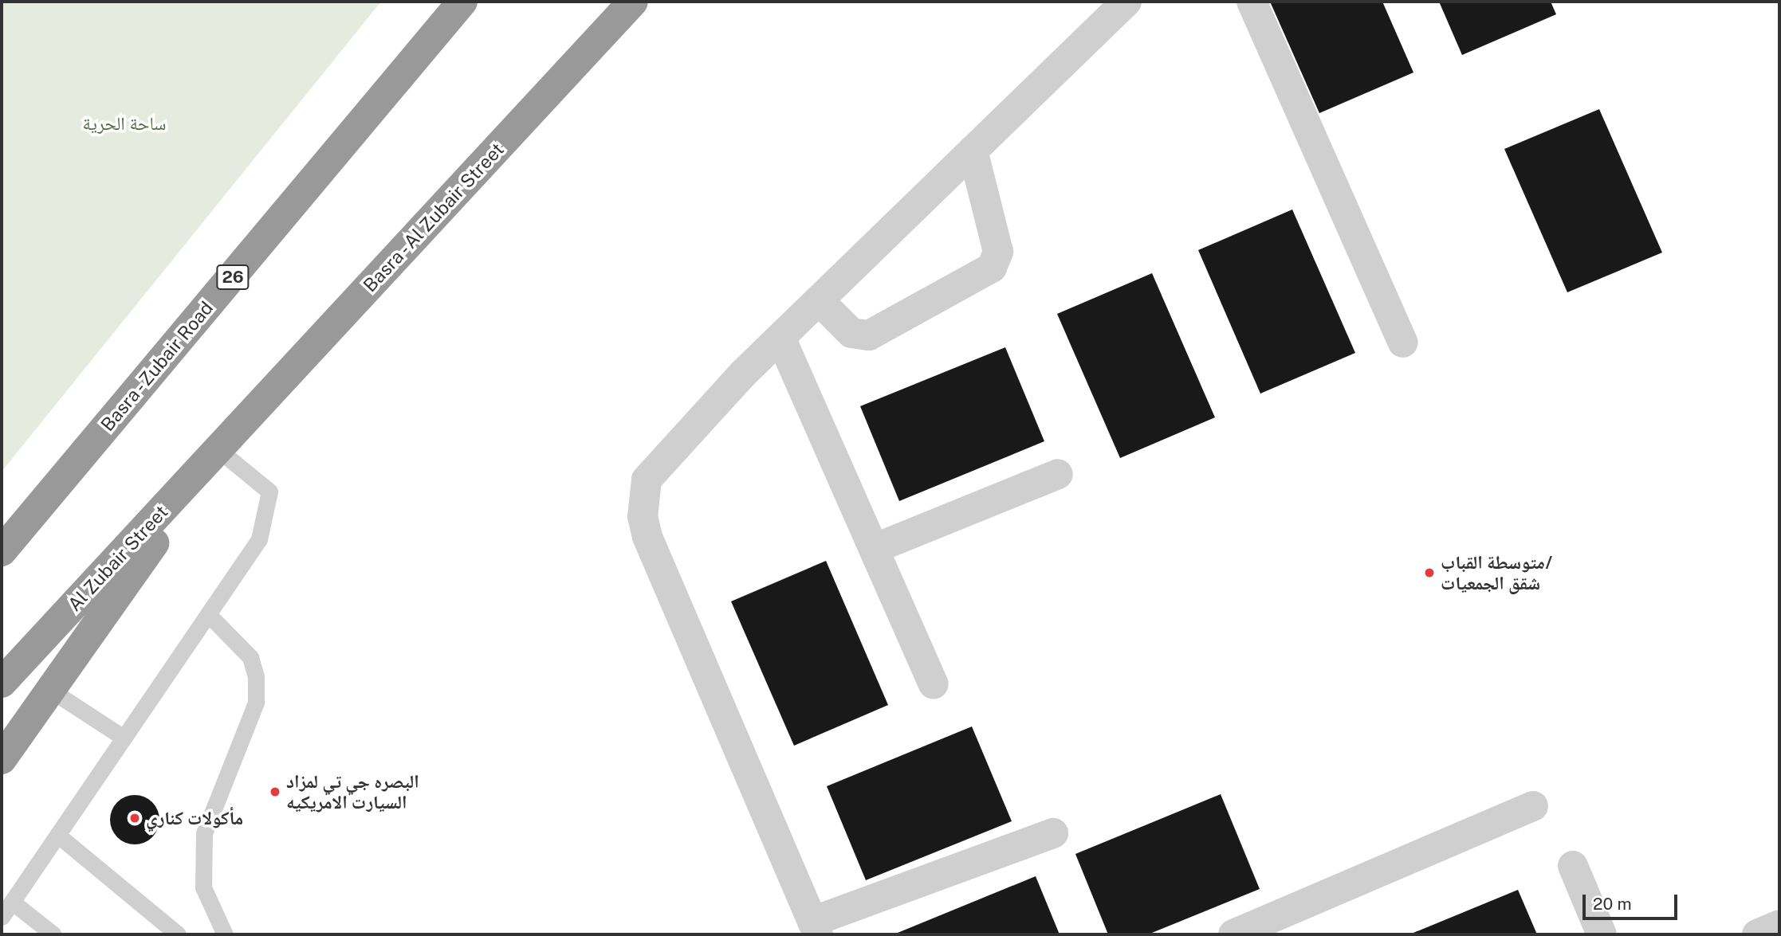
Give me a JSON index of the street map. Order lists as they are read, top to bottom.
{
  "streets": {
    "highway": [
      "Basra - Al Zubair Street",
      "26",
      "Basra - Zubair Road",
      "Al Zubair Street"
    ]
  },
  "crossings": [
    ["Basra - Al Zubair Street", "Al Zubair Street"]
  ],
  "parks": ["ساحة الحرية"],
  "places": ["متوسطة القباب/ شقق الجمعيات", "البصره جي تي لمزاد السيارت الامريكيه", "مأكولات كناري"],
  "scale_bar": "20 m"
}
